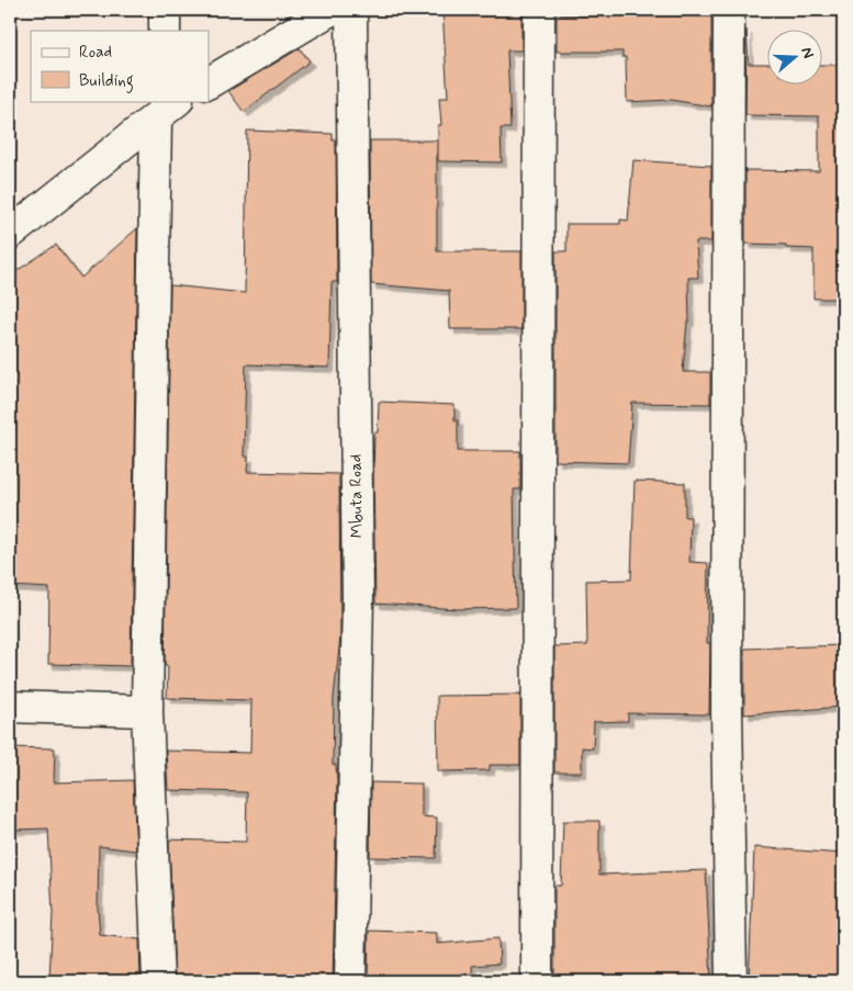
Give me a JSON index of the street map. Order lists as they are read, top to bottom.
{
  "streets": {
    "street": ["Mbuta Road"]
  },
  "legend": ["Road", "Building"],
  "north": "right"
}
